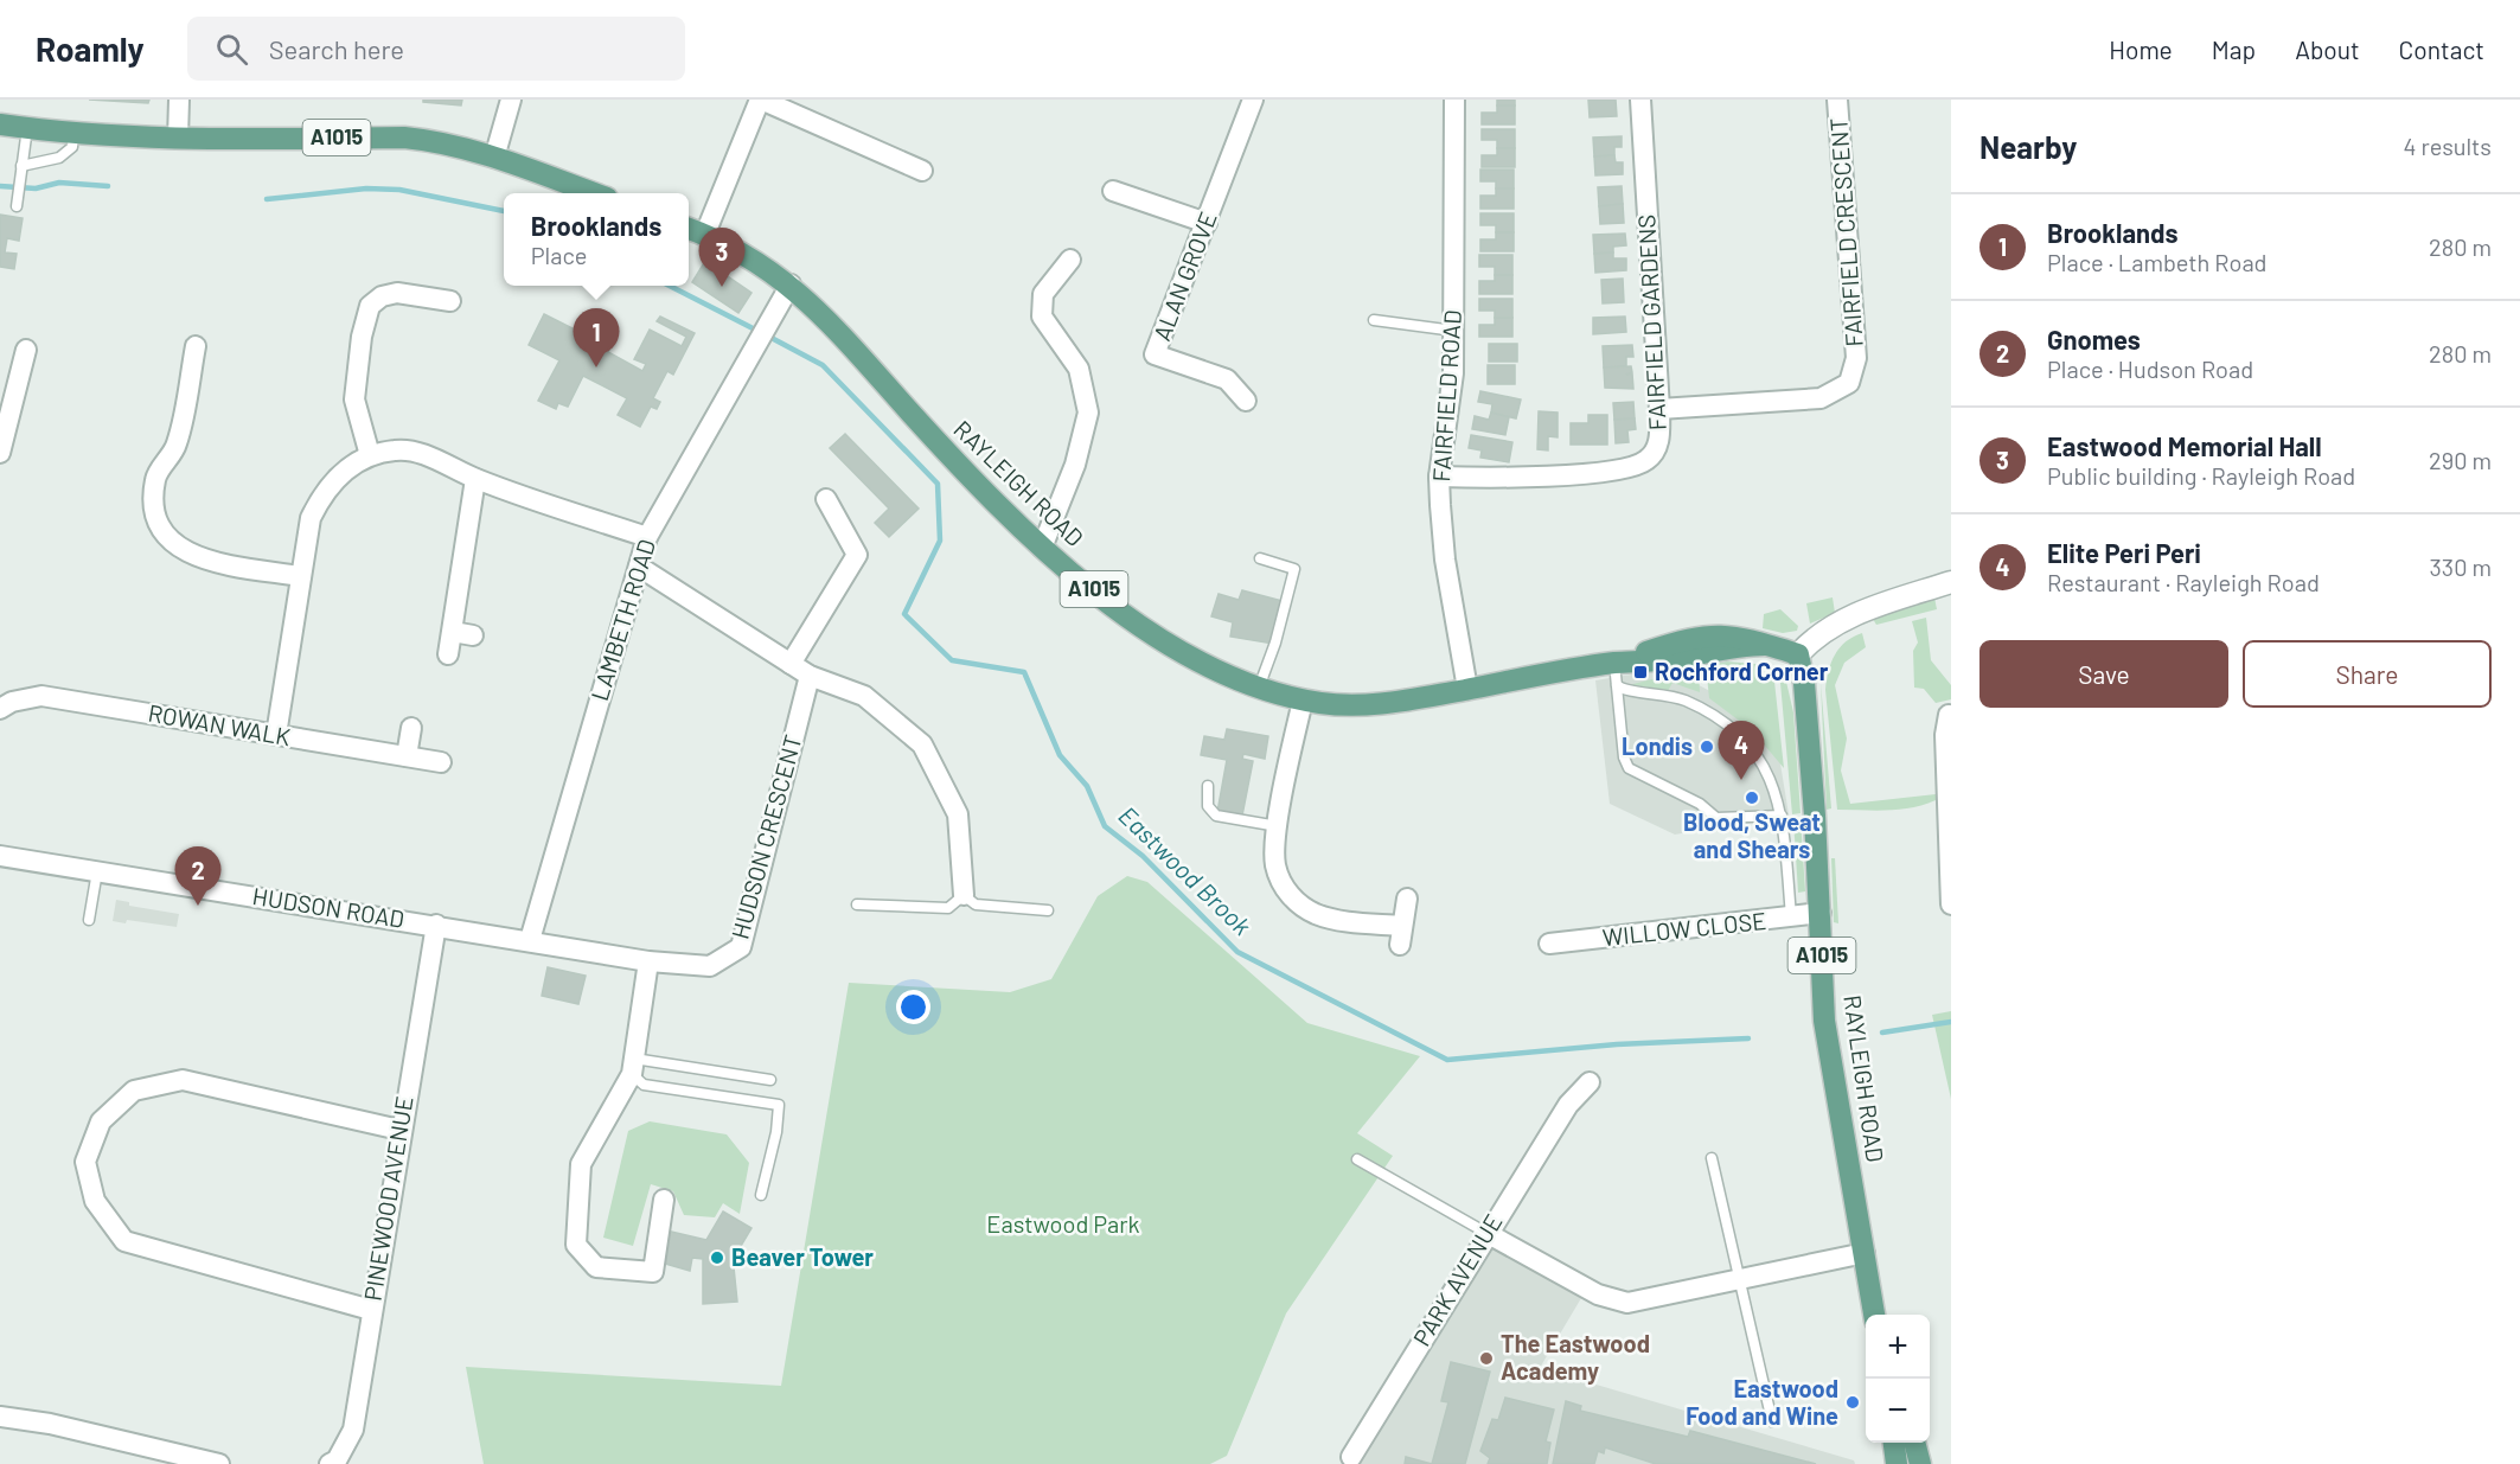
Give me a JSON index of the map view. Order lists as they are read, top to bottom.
{
  "streets": {
    "main road": ["A1015", "RAYLEIGH ROAD"],
    "street": [
      "FAIRFIELD CRESCENT",
      "ALAN GROVE",
      "FAIRFIELD GARDENS",
      "FAIRFIELD ROAD",
      "LAMBETH ROAD",
      "ROWAN WALK",
      "HUDSON CRESCENT",
      "HUDSON ROAD",
      "WILLOW CLOSE",
      "PINEWOOD AVENUE",
      "PARK AVENUE"
    ]
  },
  "crossings": [
    ["FAIRFIELD CRESCENT", "FAIRFIELD GARDENS"],
    ["FAIRFIELD GARDENS", "FAIRFIELD ROAD"],
    ["FAIRFIELD ROAD", "RAYLEIGH ROAD"],
    ["RAYLEIGH ROAD", "LAMBETH ROAD"],
    ["RAYLEIGH ROAD", "WILLOW CLOSE"],
    ["LAMBETH ROAD", "HUDSON CRESCENT"],
    ["LAMBETH ROAD", "HUDSON ROAD"],
    ["HUDSON CRESCENT", "HUDSON ROAD"],
    ["HUDSON ROAD", "PINEWOOD AVENUE"]
  ],
  "water": ["Eastwood Brook"],
  "parks": ["Eastwood Park"],
  "places": {
    "transit": ["Rochford Corner"],
    "other": [
      "Londis",
      "Blood, Sweat and Shears",
      "Beaver Tower",
      "The Eastwood Academy",
      "Eastwood Food and Wine"
    ]
  },
  "page": {
    "header": "Roamly",
    "search": "Search here",
    "nav": [
      "Home",
      "Map",
      "About",
      "Contact"
    ],
    "heading": ["Nearby", "4 results"],
    "list": [
      {
        "mark": "1",
        "name": "Brooklands",
        "note": "Place · Lambeth Road",
        "value": "280 m"
      },
      {
        "mark": "2",
        "name": "Gnomes",
        "note": "Place · Hudson Road",
        "value": "280 m"
      },
      {
        "mark": "3",
        "name": "Eastwood Memorial Hall",
        "note": "Public building · Rayleigh Road",
        "value": "290 m"
      },
      {
        "mark": "4",
        "name": "Elite Peri Peri",
        "note": "Restaurant · Rayleigh Road",
        "value": "330 m"
      }
    ],
    "popup": ["Brooklands", "Place"],
    "pins": [
      "3",
      "1",
      "4",
      "2"
    ],
    "buttons": ["Save", "Share"],
    "map_buttons": ["+", "−"]
  }
}
